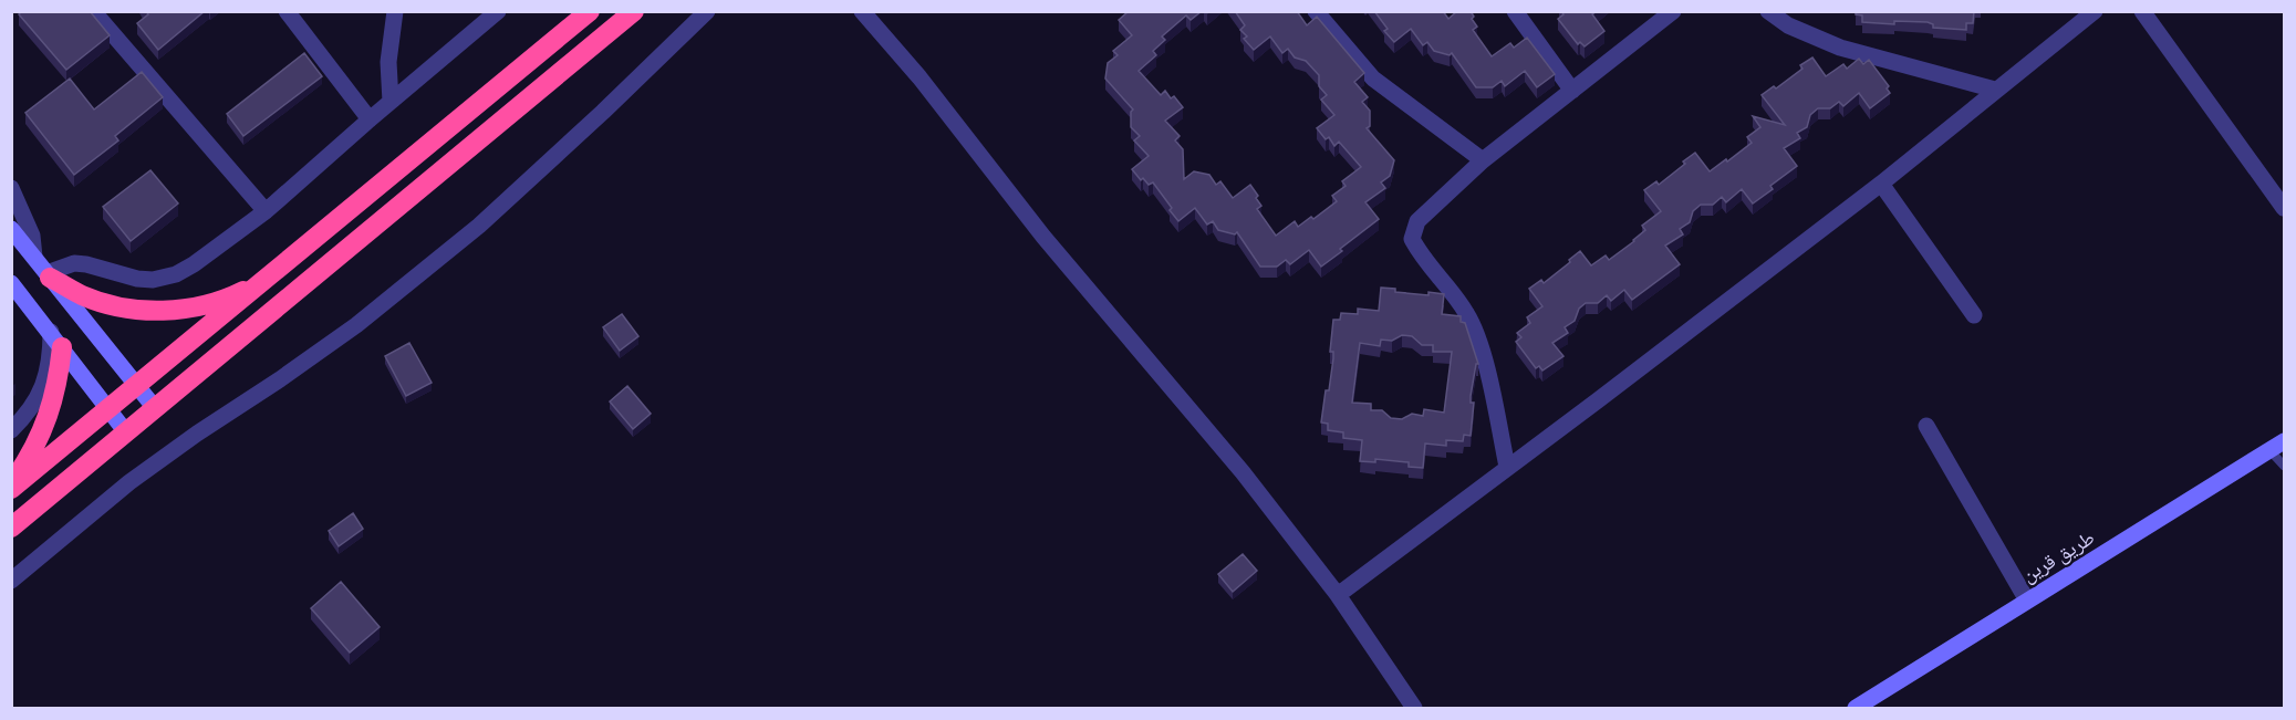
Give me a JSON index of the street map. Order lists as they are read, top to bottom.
{
  "streets": {
    "main road": ["طريق قرين"]
  }
}
